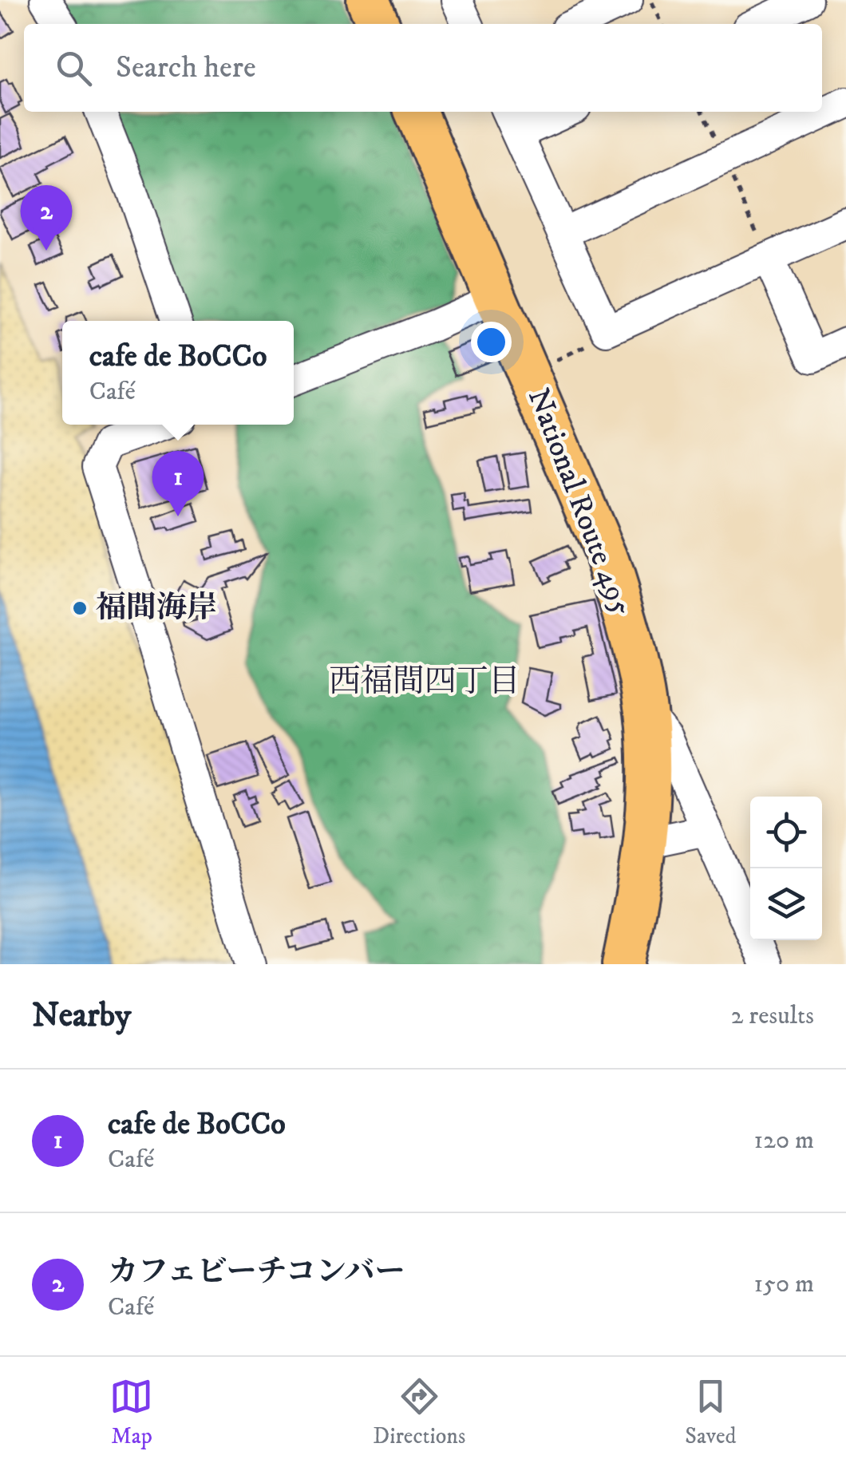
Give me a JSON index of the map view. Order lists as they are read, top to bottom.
{
  "streets": {
    "highway": ["National Route 495"]
  },
  "districts": ["西福間四丁目"],
  "places": ["福間海岸"],
  "page": {
    "search": "Search here",
    "pins": ["2", "1"],
    "popup": ["cafe de BoCCo", "Café"],
    "heading": ["Nearby", "2 results"],
    "list": [
      {
        "mark": "1",
        "name": "cafe de BoCCo",
        "note": "Café",
        "value": "120 m"
      },
      {
        "mark": "2",
        "name": "カフェビーチコンバー",
        "note": "Café",
        "value": "150 m"
      }
    ],
    "nav": ["Map", "Directions", "Saved"]
  }
}
